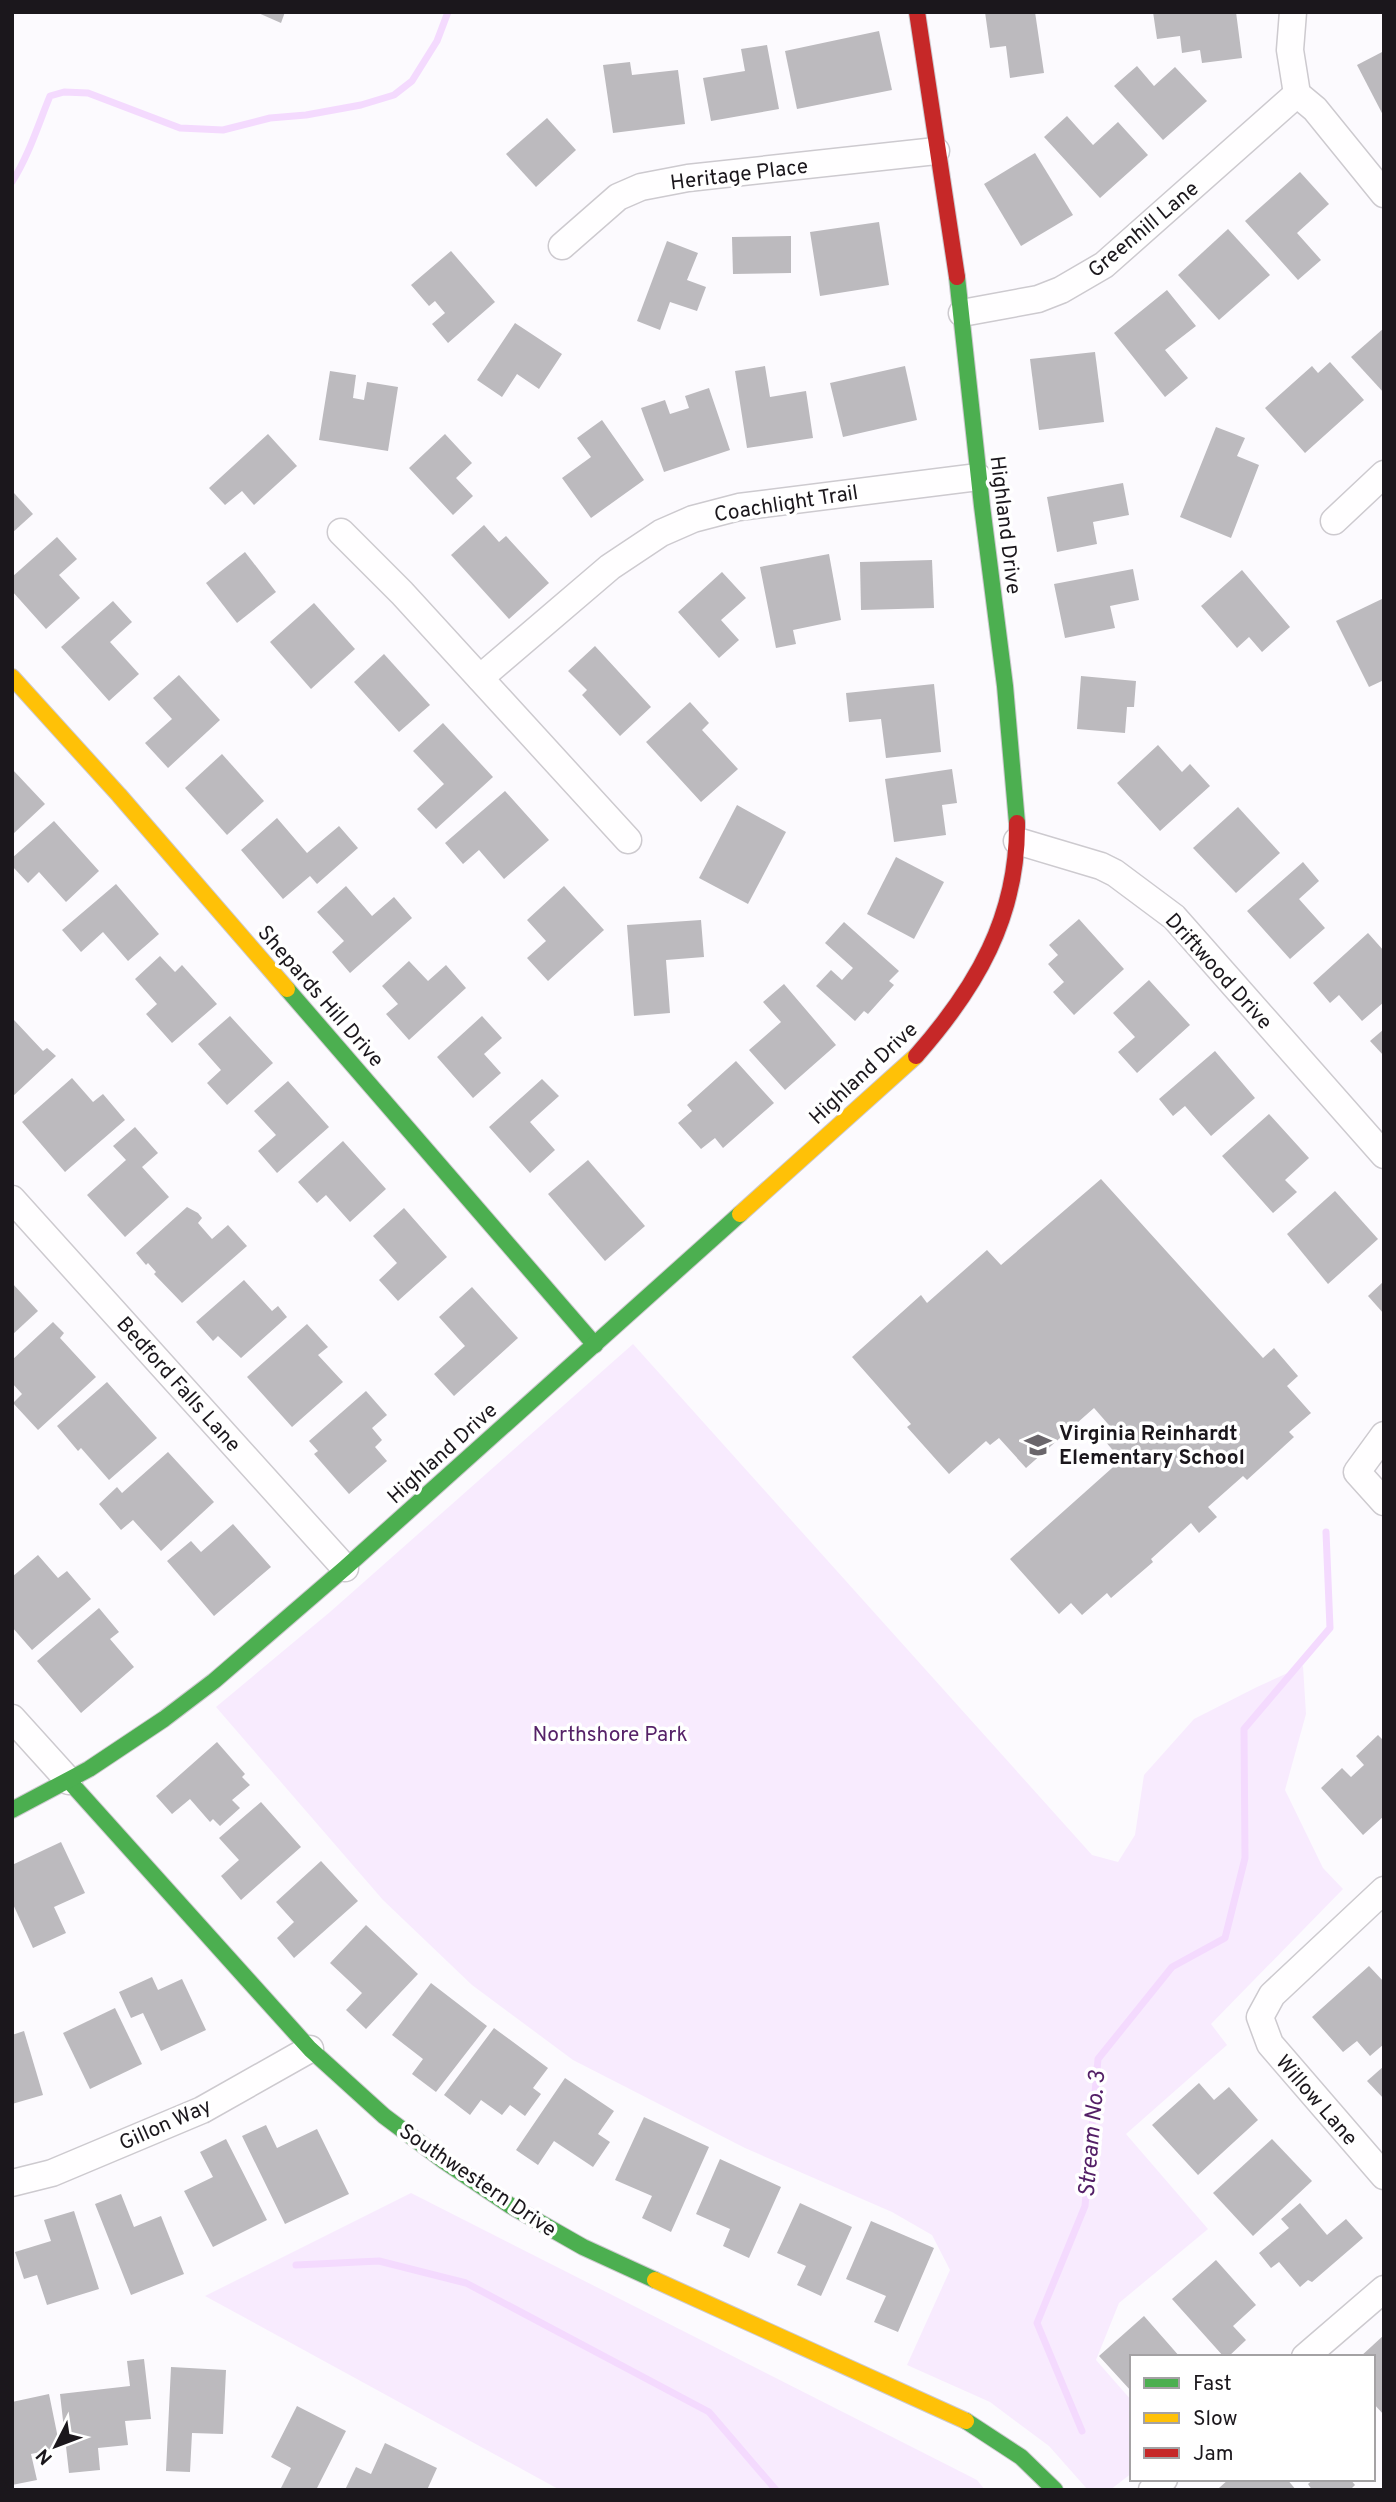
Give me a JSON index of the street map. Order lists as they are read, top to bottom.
{
  "streets": {
    "street": [
      "Heritage Place",
      "Greenhill Lane",
      "Coachlight Trail",
      "Highland Drive",
      "Driftwood Drive",
      "Shepards Hill Drive",
      "Bedford Falls Lane",
      "Willow Lane",
      "Gillon Way",
      "Southwestern Drive"
    ]
  },
  "crossings": [
    ["Heritage Place", "Highland Drive"],
    ["Greenhill Lane", "Highland Drive"],
    ["Coachlight Trail", "Highland Drive"],
    ["Highland Drive", "Driftwood Drive"],
    ["Highland Drive", "Shepards Hill Drive"],
    ["Highland Drive", "Bedford Falls Lane"],
    ["Highland Drive", "Southwestern Drive"],
    ["Gillon Way", "Southwestern Drive"]
  ],
  "water": ["Stream No. 3"],
  "parks": ["Northshore Park"],
  "places": {
    "school or university": ["Virginia Reinhardt Elementary School"]
  },
  "legend": ["Fast", "Slow", "Jam"],
  "north": "bottom left"
}
